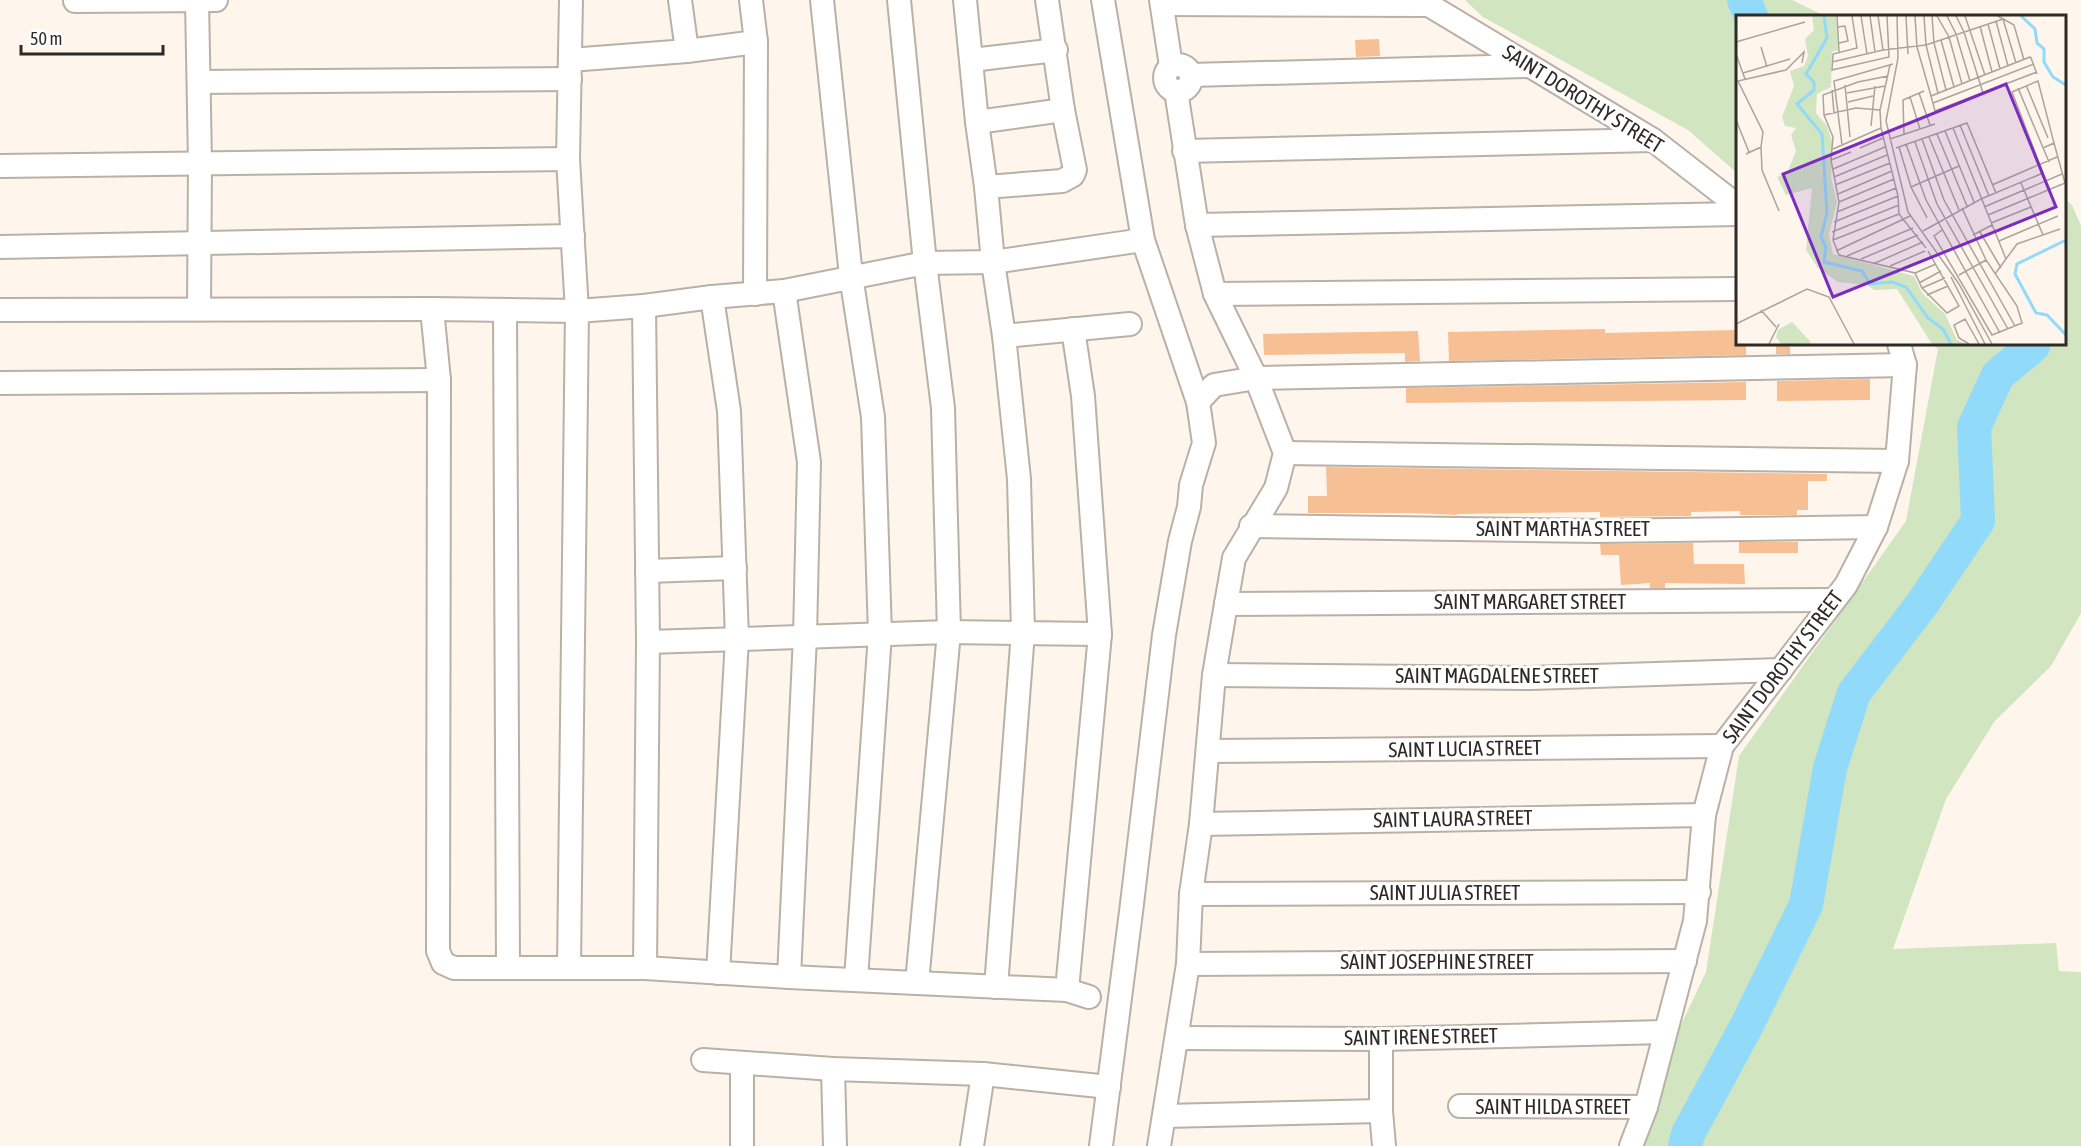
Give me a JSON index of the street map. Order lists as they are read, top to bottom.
{
  "streets": {
    "street": [
      "SAINT DOROTHY STREET",
      "SAINT MARTHA STREET",
      "SAINT MARGARET STREET",
      "SAINT MAGDALENE STREET",
      "SAINT LUCIA STREET",
      "SAINT LAURA STREET",
      "SAINT JULIA STREET",
      "SAINT JOSEPHINE STREET",
      "SAINT IRENE STREET",
      "SAINT HILDA STREET"
    ]
  },
  "crossings": [
    ["SAINT DOROTHY STREET", "SAINT MARTHA STREET"],
    ["SAINT DOROTHY STREET", "SAINT MARGARET STREET"],
    ["SAINT DOROTHY STREET", "SAINT MAGDALENE STREET"],
    ["SAINT DOROTHY STREET", "SAINT LUCIA STREET"],
    ["SAINT DOROTHY STREET", "SAINT LAURA STREET"],
    ["SAINT DOROTHY STREET", "SAINT JULIA STREET"],
    ["SAINT DOROTHY STREET", "SAINT JOSEPHINE STREET"],
    ["SAINT DOROTHY STREET", "SAINT IRENE STREET"],
    ["SAINT DOROTHY STREET", "SAINT HILDA STREET"]
  ],
  "scale_bar": "50 m"
}
